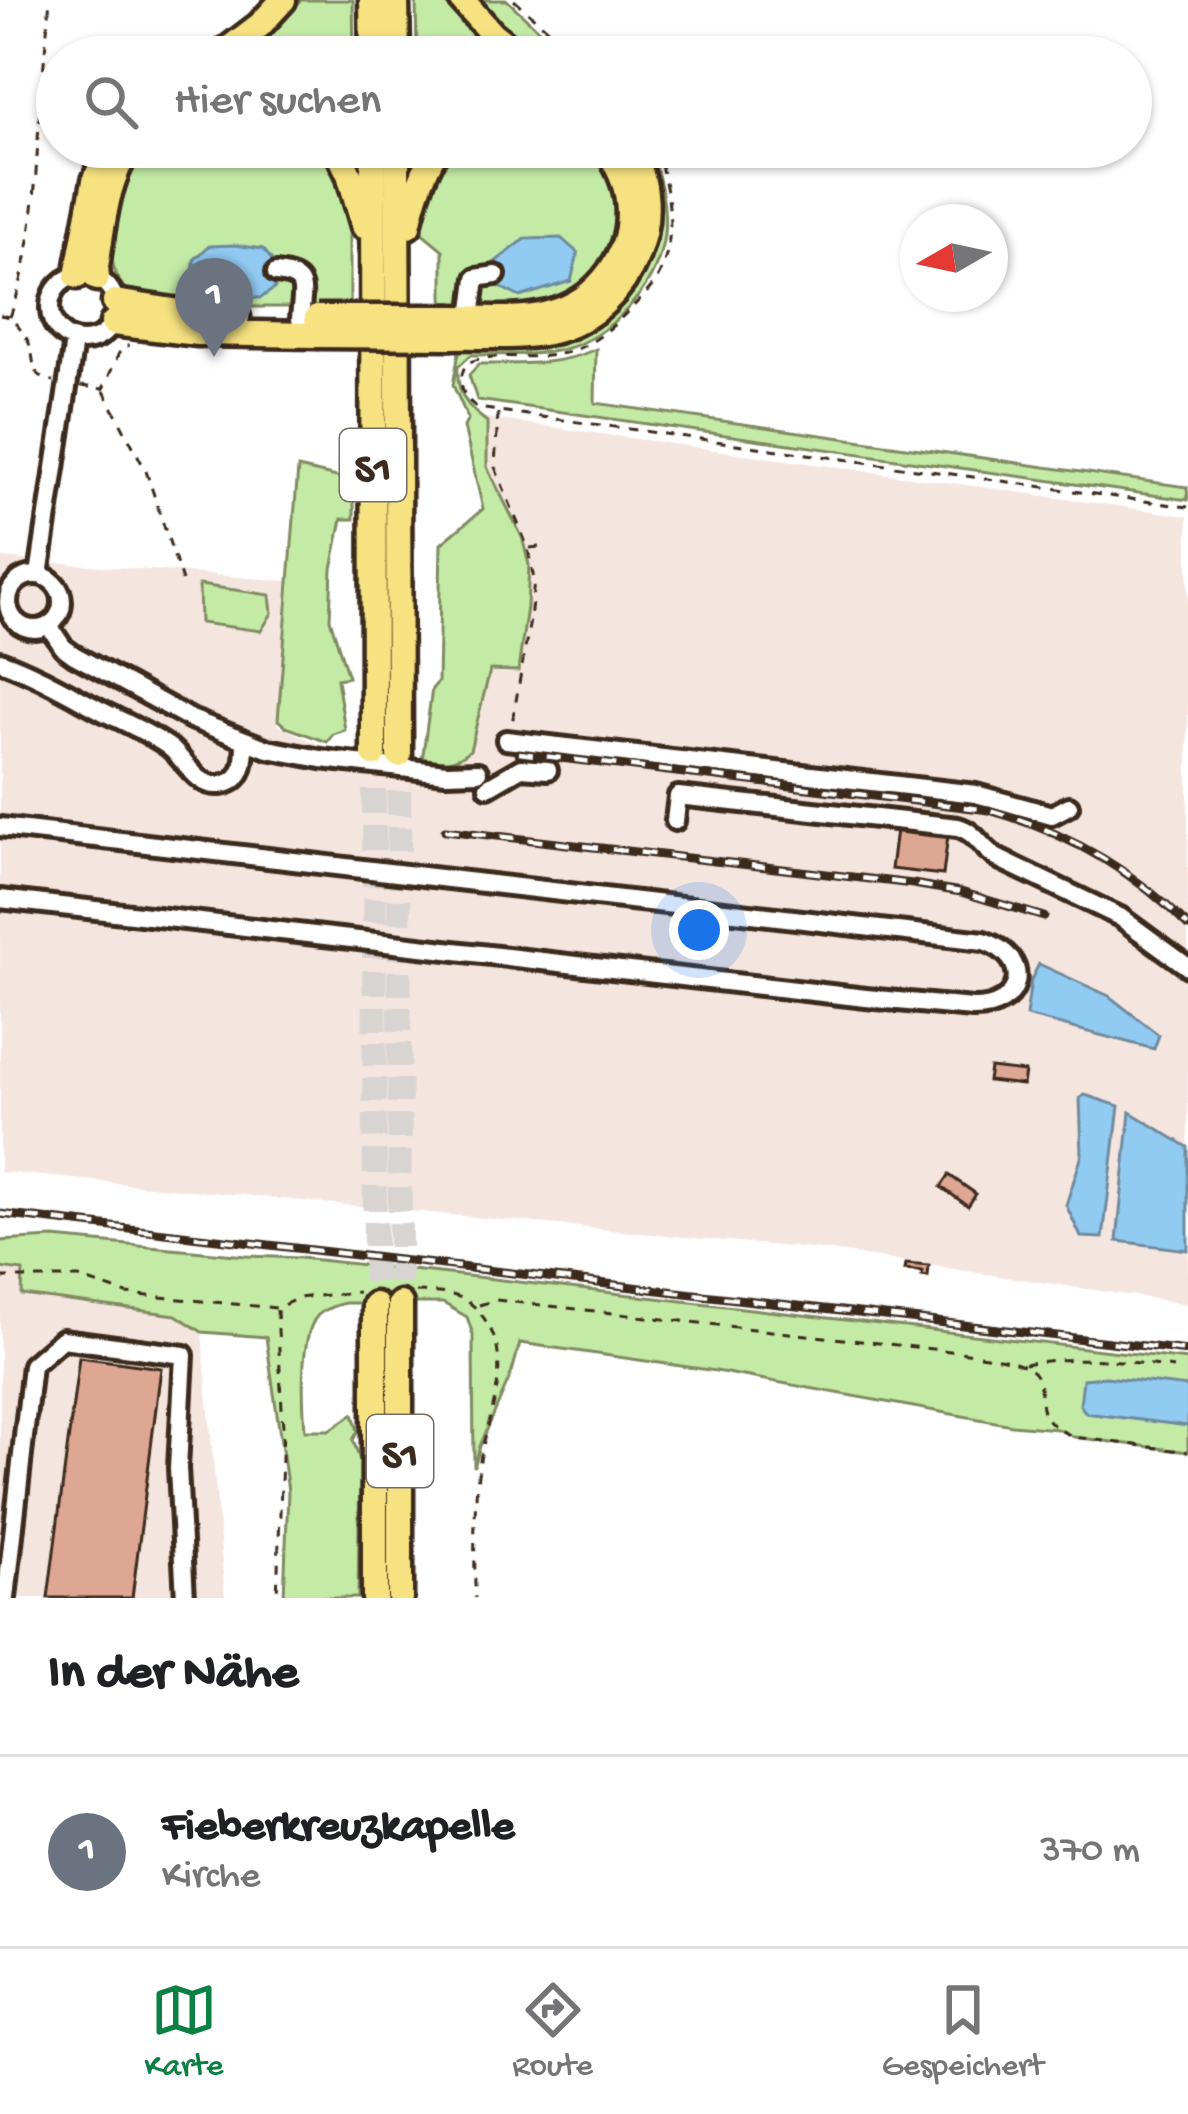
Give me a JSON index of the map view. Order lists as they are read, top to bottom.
{
  "streets": {
    "highway": ["S1"]
  },
  "north": "left",
  "page": {
    "search": "Hier suchen",
    "pins": "1",
    "heading": "In der Nähe",
    "list": [
      {
        "mark": "1",
        "name": "Fieberkreuzkapelle",
        "note": "Kirche",
        "value": "370 m"
      }
    ],
    "nav": ["Karte", "Route", "Gespeichert"]
  }
}
